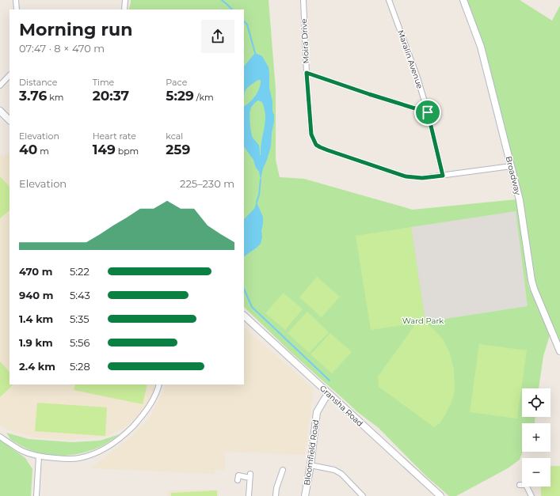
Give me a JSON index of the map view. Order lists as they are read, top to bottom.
{
  "streets": {
    "street": [
      "Moira Drive",
      "Maralin Avenue",
      "Broadway",
      "Gransha Road",
      "Bloomfield Road"
    ]
  },
  "crossings": [
    ["Moira Drive", "Maralin Avenue"],
    ["Moira Drive", "Broadway"],
    ["Gransha Road", "Bloomfield Road"]
  ],
  "parks": ["Ward Park"],
  "page": {
    "heading": ["Morning run", "07:47 · 8 × 470 m"],
    "stats": [
      ["Distance", "3.76 km"],
      ["Time", "20:37"],
      ["Pace", "5:29 /km"],
      ["Elevation", "40 m"],
      ["Heart rate", "149 bpm"],
      ["kcal", "259"]
    ],
    "chart": ["Elevation", "225–230 m"],
    "list": [
      {
        "name": "470 m",
        "note": "5:22"
      },
      {
        "name": "940 m",
        "note": "5:43"
      },
      {
        "name": "1.4 km",
        "note": "5:35"
      },
      {
        "name": "1.9 km",
        "note": "5:56"
      },
      {
        "name": "2.4 km",
        "note": "5:28"
      }
    ],
    "map_buttons": ["+", "−"]
  }
}
